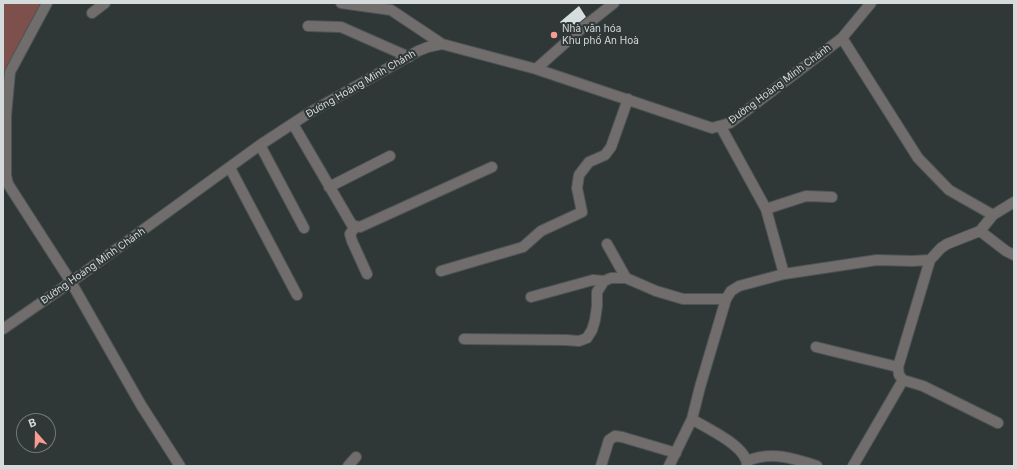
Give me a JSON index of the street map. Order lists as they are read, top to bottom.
{
  "streets": {
    "street": ["Đường Hoàng Minh Chánh"]
  },
  "places": ["Nhà văn hóa Khu phố An Hoà"],
  "north": "top"
}
